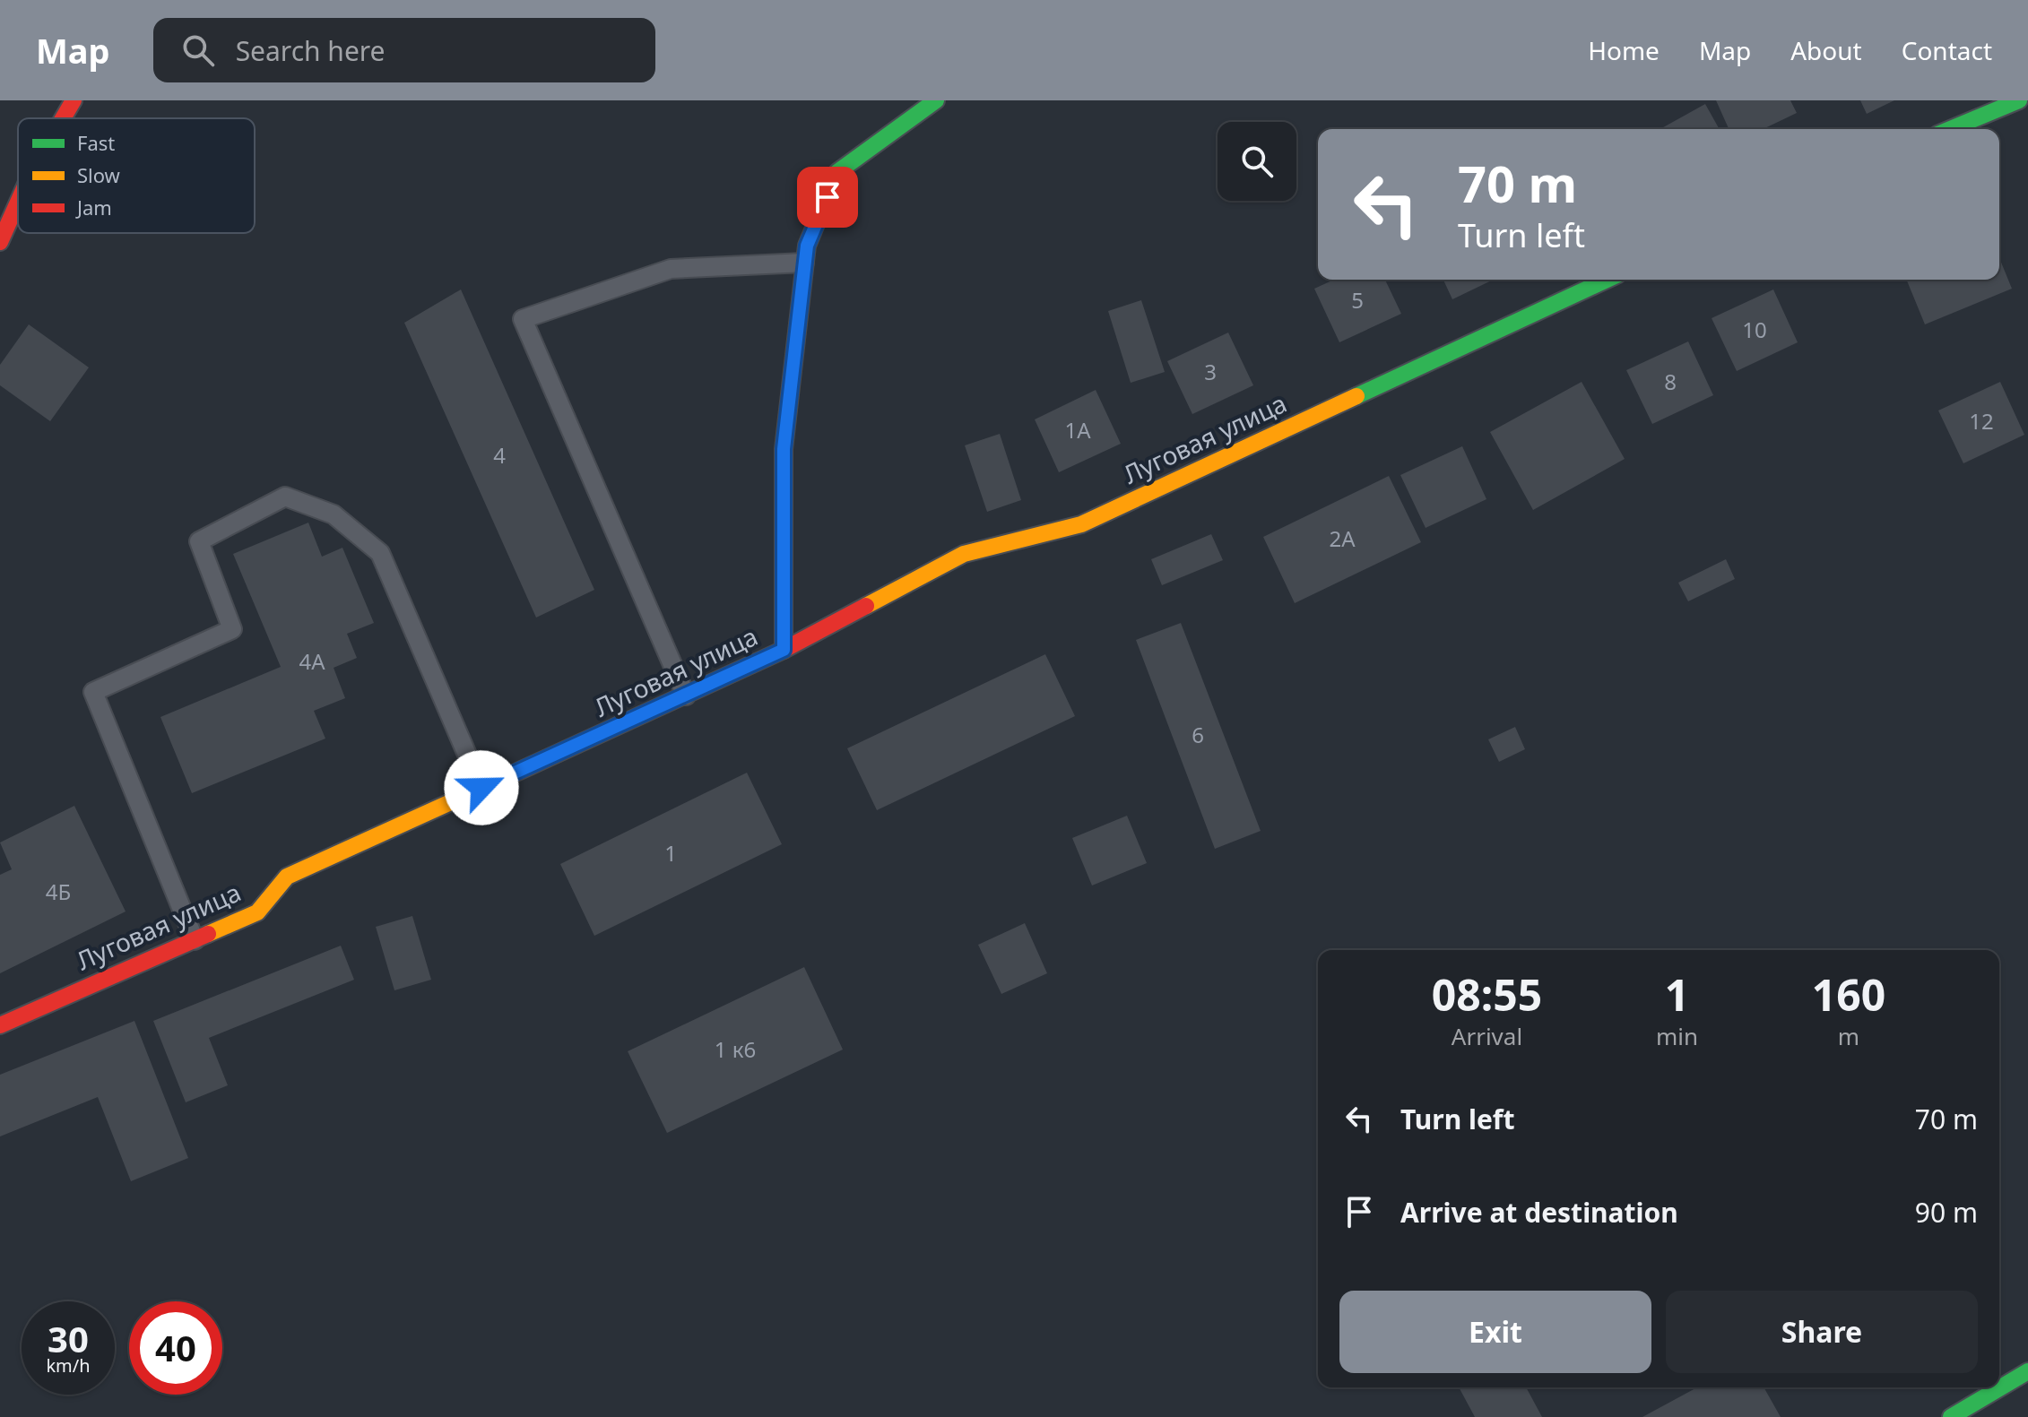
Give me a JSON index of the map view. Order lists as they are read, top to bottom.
{
  "streets": {
    "street": ["Луговая улица"]
  },
  "house_numbers": [
    "5",
    "10",
    "3",
    "8",
    "12",
    "1А",
    "4",
    "2А",
    "4А",
    "6",
    "1",
    "4Б",
    "1 к6"
  ],
  "legend": ["Fast", "Slow", "Jam"],
  "page": {
    "header": "Map",
    "search": "Search here",
    "nav": [
      "Home",
      "Map",
      "About",
      "Contact"
    ],
    "turn": ["70 m", "Turn left"],
    "eta": [
      "08:55",
      "Arrival",
      "1",
      "min",
      "160",
      "m"
    ],
    "list": [
      {
        "name": "Turn left",
        "value": "70 m"
      },
      {
        "name": "Arrive at destination",
        "value": "90 m"
      }
    ],
    "buttons": ["Exit", "Share"],
    "speed": "30 km/h",
    "limit": "40"
  }
}
